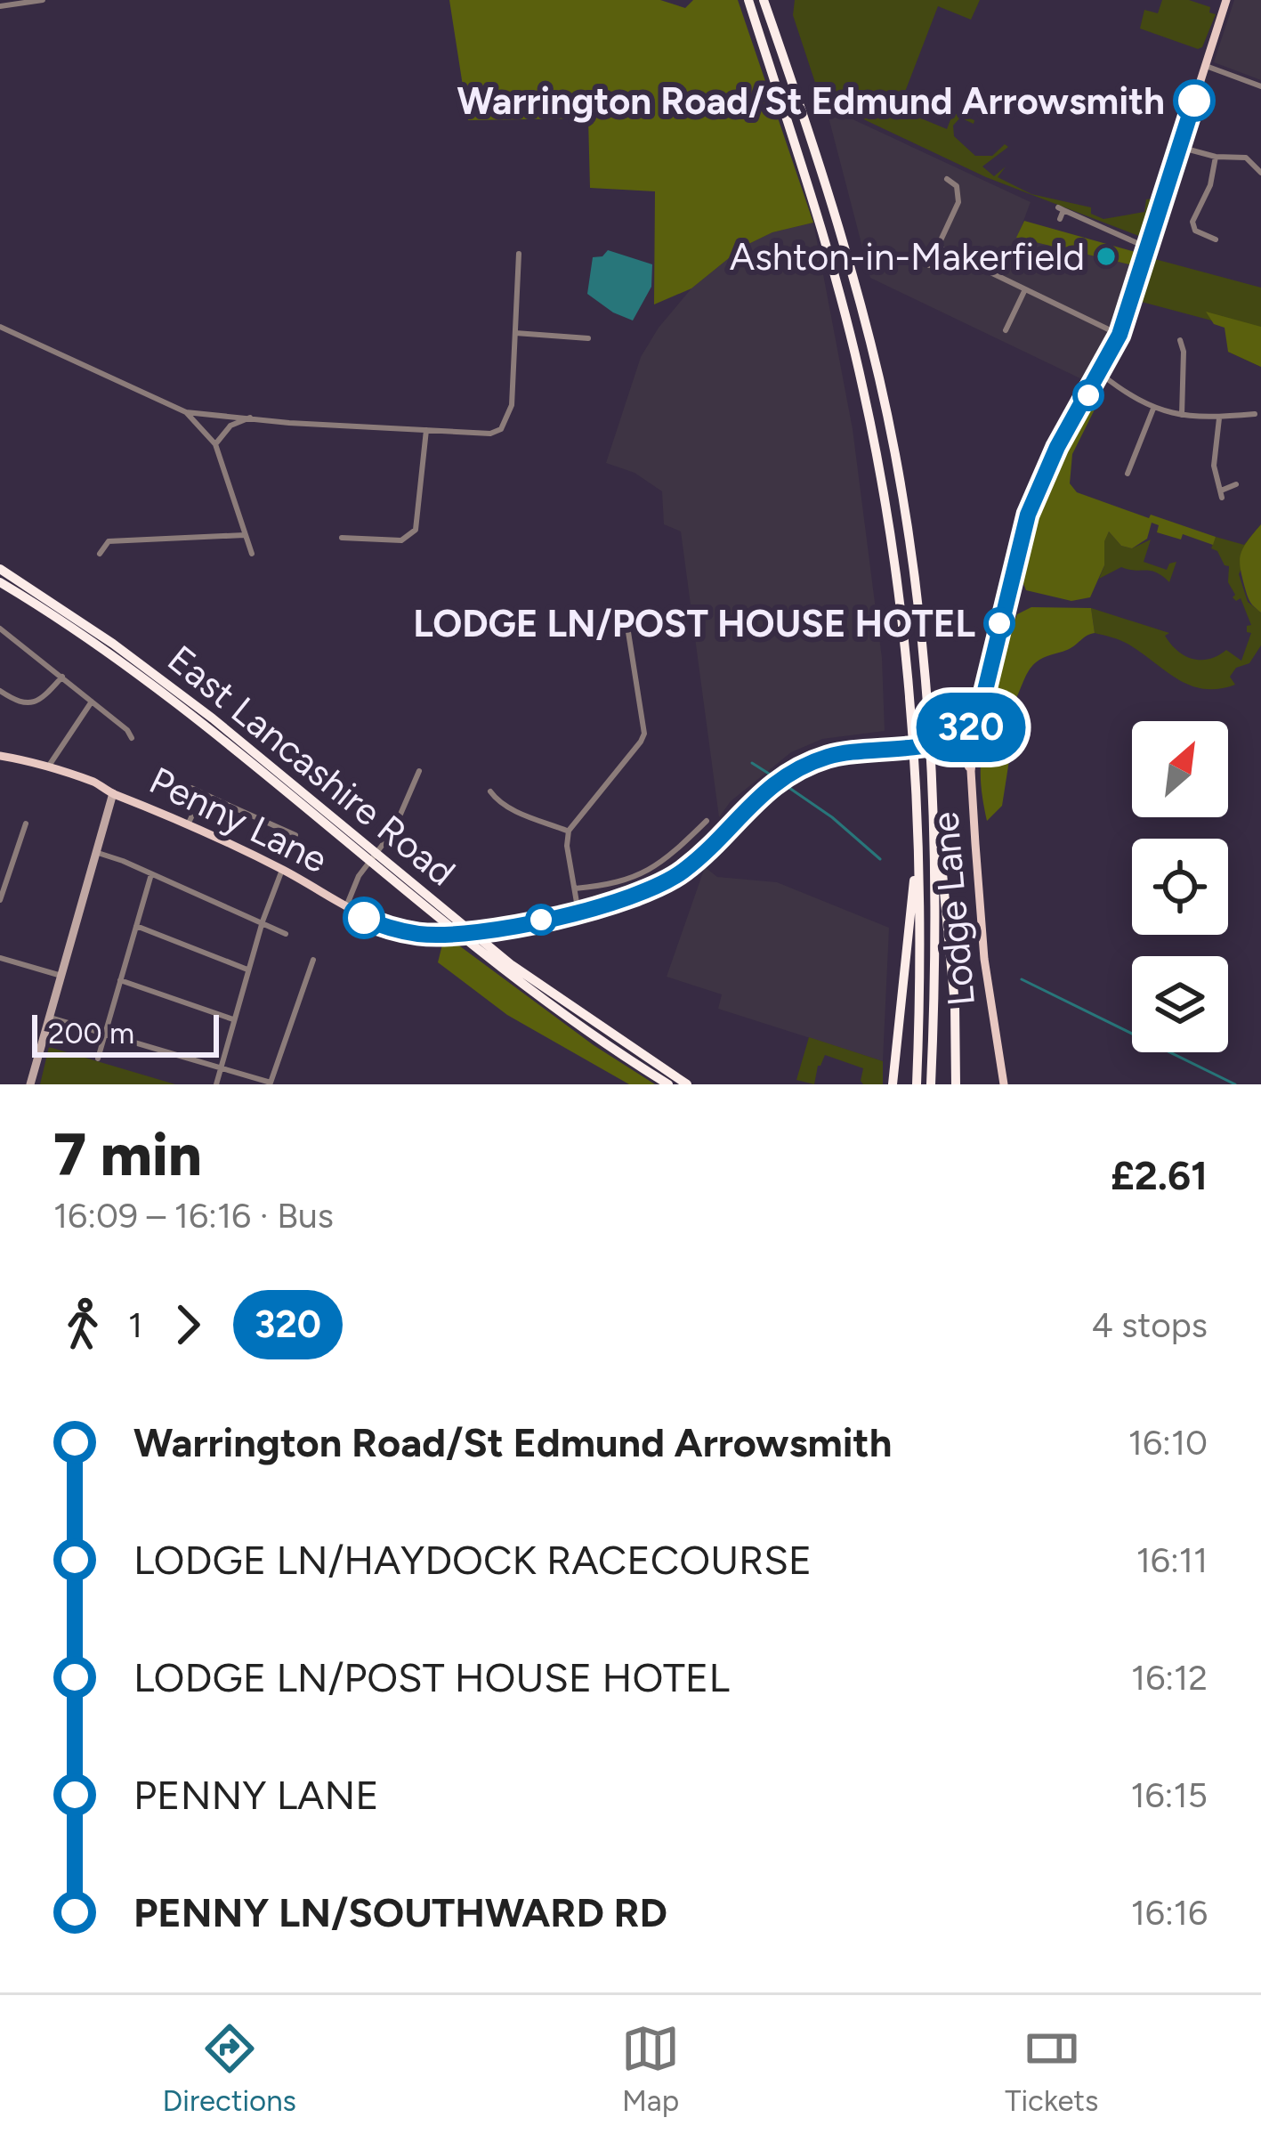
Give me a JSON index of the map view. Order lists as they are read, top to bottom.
{
  "streets": {
    "highway": ["East Lancashire Road"],
    "main road": ["Penny Lane", "Lodge Lane"]
  },
  "crossings": [
    ["Penny Lane", "Lodge Lane"]
  ],
  "places": ["Warrington Road/St Edmund Arrowsmith", "Ashton-in-Makerfield", "LODGE LN/POST HOUSE HOTEL"],
  "lines": ["bus line 320"],
  "scale_bar": "200 m",
  "north": "top right",
  "page": {
    "on_map": "320",
    "scale": "200 m",
    "heading": ["7 min", "16:09 – 16:16 · Bus", "£2.61"],
    "legs": ["1", "320", "4 stops"],
    "list": [
      {
        "name": "Warrington Road/St Edmund Arrowsmith",
        "value": "16:10"
      },
      {
        "name": "LODGE LN/HAYDOCK RACECOURSE",
        "value": "16:11"
      },
      {
        "name": "LODGE LN/POST HOUSE HOTEL",
        "value": "16:12"
      },
      {
        "name": "PENNY LANE",
        "value": "16:15"
      },
      {
        "name": "PENNY LN/SOUTHWARD RD",
        "value": "16:16"
      }
    ],
    "tabs": ["Directions", "Map", "Tickets"]
  }
}
